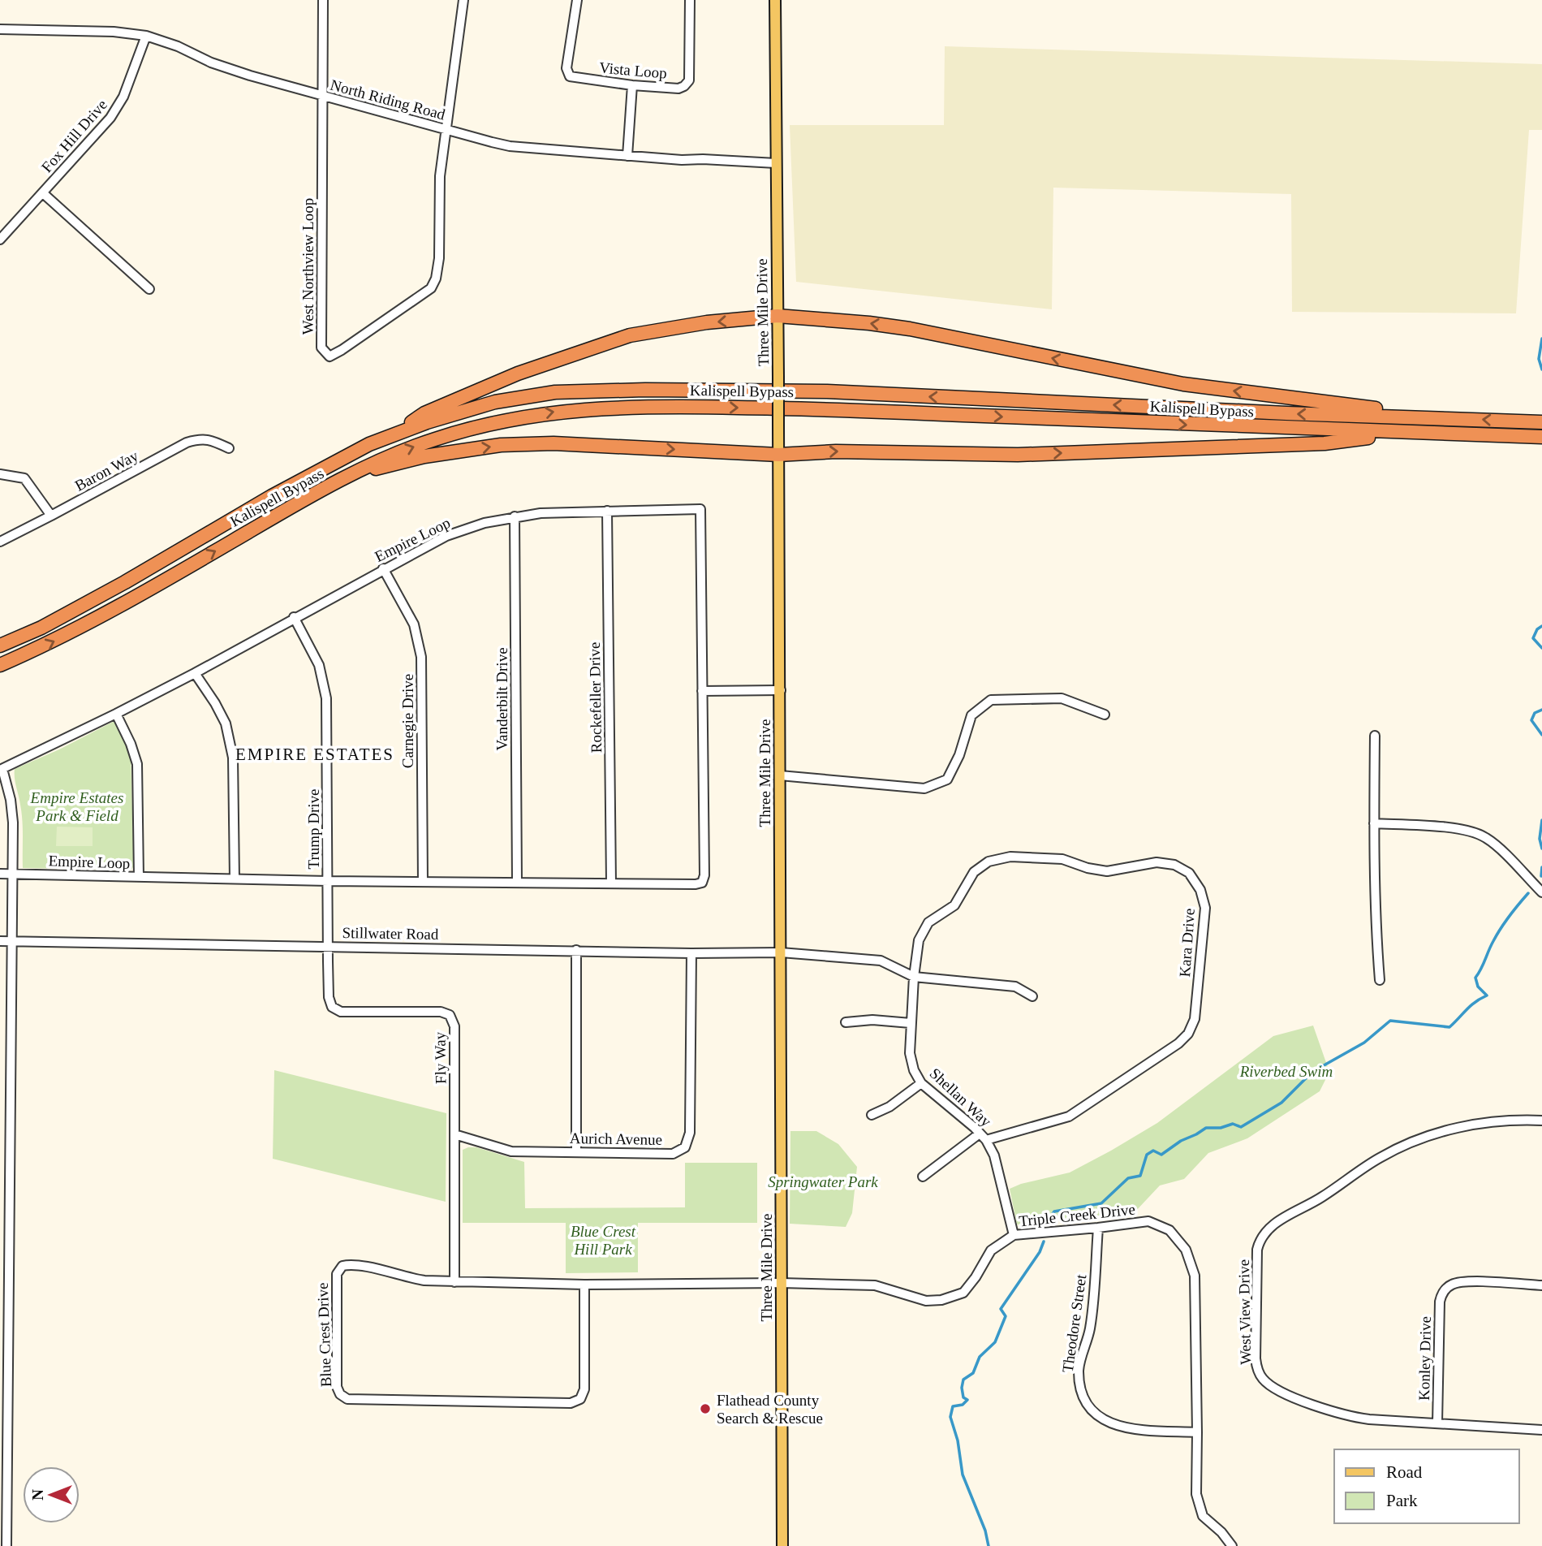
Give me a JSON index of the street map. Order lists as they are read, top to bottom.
{
  "streets": {
    "highway": ["Kalispell Bypass"],
    "main road": ["Three Mile Drive"],
    "street": [
      "Vista Loop",
      "North Riding Road",
      "Fox Hill Drive",
      "West Northview Loop",
      "Baron Way",
      "Empire Loop",
      "Rockefeller Drive",
      "Vanderbilt Drive",
      "Carnegie Drive",
      "Trump Drive",
      "Stillwater Road",
      "Kara Drive",
      "Fly Way",
      "Shellan Way",
      "Aurich Avenue",
      "Triple Creek Drive",
      "West View Drive",
      "Theodore Street",
      "Blue Crest Drive",
      "Konley Drive"
    ]
  },
  "crossings": [
    ["North Riding Road", "Fox Hill Drive"],
    ["North Riding Road", "West Northview Loop"],
    ["North Riding Road", "Three Mile Drive"],
    ["Three Mile Drive", "Stillwater Road"],
    ["Three Mile Drive", "Triple Creek Drive"],
    ["Three Mile Drive", "Blue Crest Drive"],
    ["Empire Loop", "Rockefeller Drive"],
    ["Empire Loop", "Vanderbilt Drive"],
    ["Empire Loop", "Carnegie Drive"],
    ["Empire Loop", "Trump Drive"],
    ["Trump Drive", "Stillwater Road"],
    ["Trump Drive", "Fly Way"],
    ["Stillwater Road", "Kara Drive"],
    ["Stillwater Road", "Fly Way"],
    ["Stillwater Road", "Shellan Way"],
    ["Stillwater Road", "Aurich Avenue"],
    ["Kara Drive", "Shellan Way"],
    ["Fly Way", "Aurich Avenue"],
    ["Fly Way", "Blue Crest Drive"],
    ["Shellan Way", "Triple Creek Drive"],
    ["Triple Creek Drive", "Theodore Street"],
    ["Triple Creek Drive", "Blue Crest Drive"],
    ["West View Drive", "Konley Drive"]
  ],
  "districts": ["EMPIRE ESTATES"],
  "parks": [
    "Empire Estates Park & Field",
    "Riverbed Swim",
    "Springwater Park",
    "Blue Crest Hill Park"
  ],
  "places": ["Flathead County Search & Rescue"],
  "legend": ["Road", "Park"],
  "north": "left"
}
